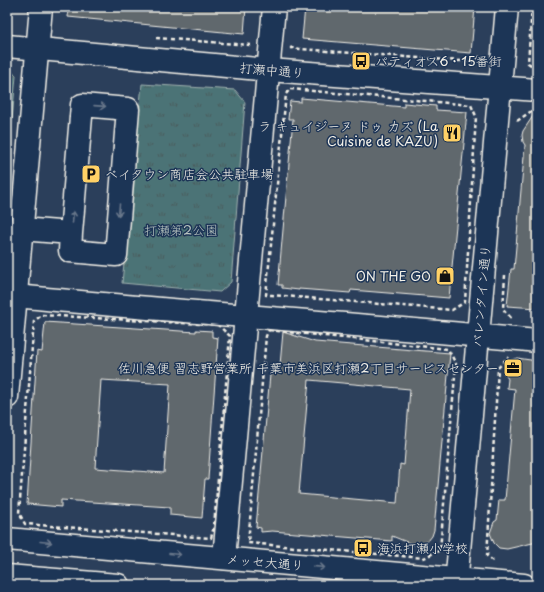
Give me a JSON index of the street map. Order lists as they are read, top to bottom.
{
  "streets": {
    "street": ["打瀬中通り", "バレンタイン通り", "メッセ大通り"]
  },
  "crossings": [
    ["打瀬中通り", "バレンタイン通り"],
    ["バレンタイン通り", "メッセ大通り"]
  ],
  "one_way": ["メッセ大通り"],
  "parks": ["打瀬第2公園"],
  "places": {
    "bus stop": ["パティオス6・15番街", "海浜打瀬小学校"],
    "restaurant": ["ラ キュイジーヌ ドゥ カズ (La Cuisine de KAZU)"],
    "parking": ["ベイタウン商店会公共駐車場"],
    "shop": ["ON THE GO"],
    "office": ["佐川急便 習志野営業所 千葉市美浜区打瀬2丁目サービスセンター"]
  }
}
